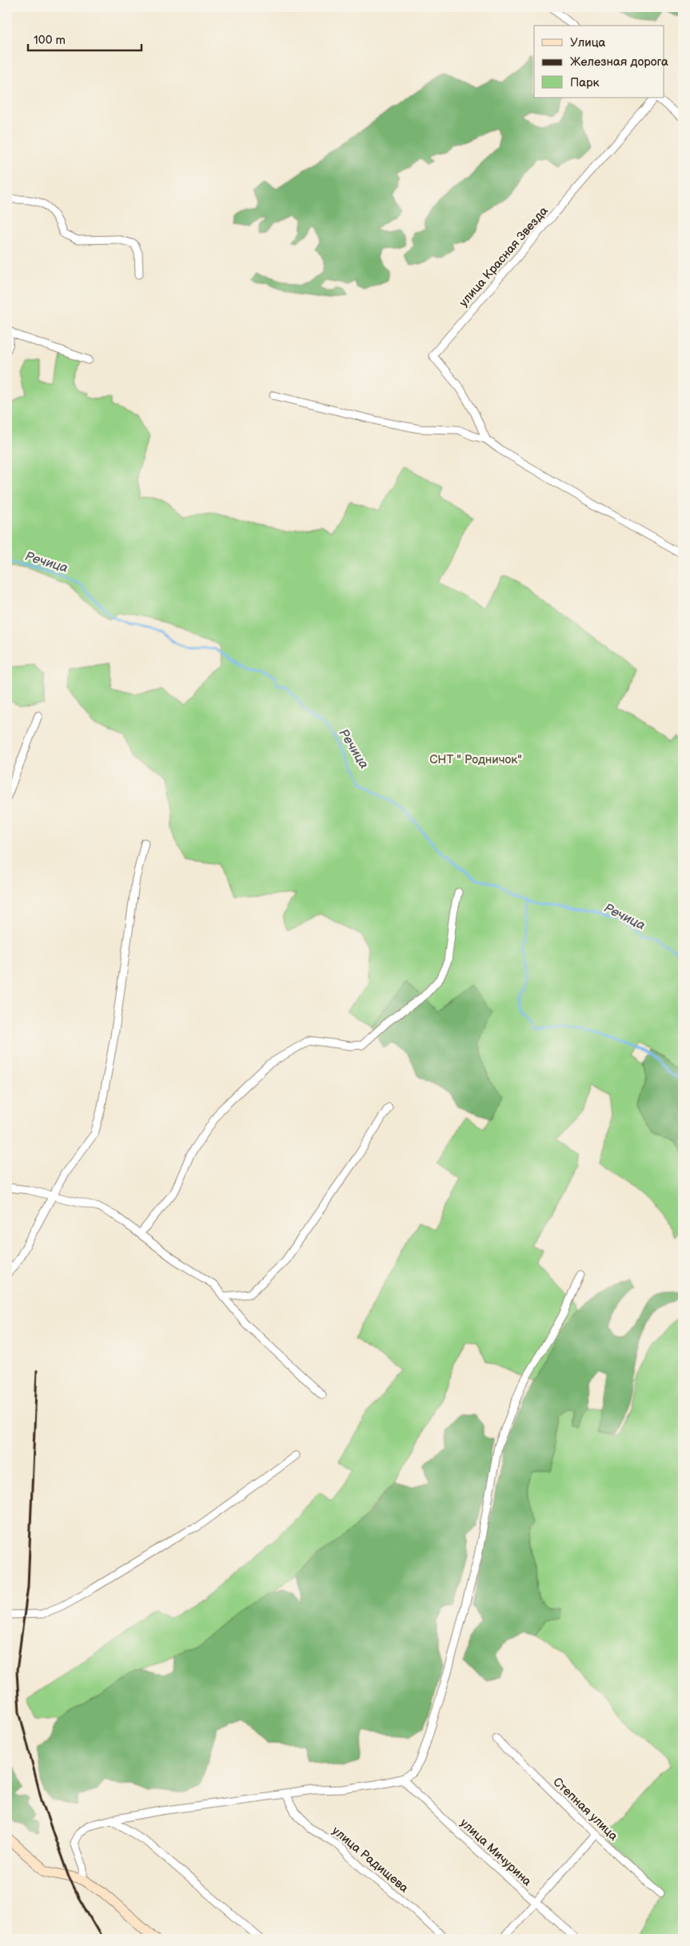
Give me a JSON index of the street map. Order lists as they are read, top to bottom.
{
  "streets": {
    "street": [
      "улица Красная Звезда",
      "Степная улица",
      "улица Мичурина",
      "улица Радищева"
    ]
  },
  "water": ["Речица"],
  "parks": ["СНТ \" Родничок\""],
  "legend": ["Улица", "Железная дорога", "Парк"],
  "scale_bar": "100 m"
}
